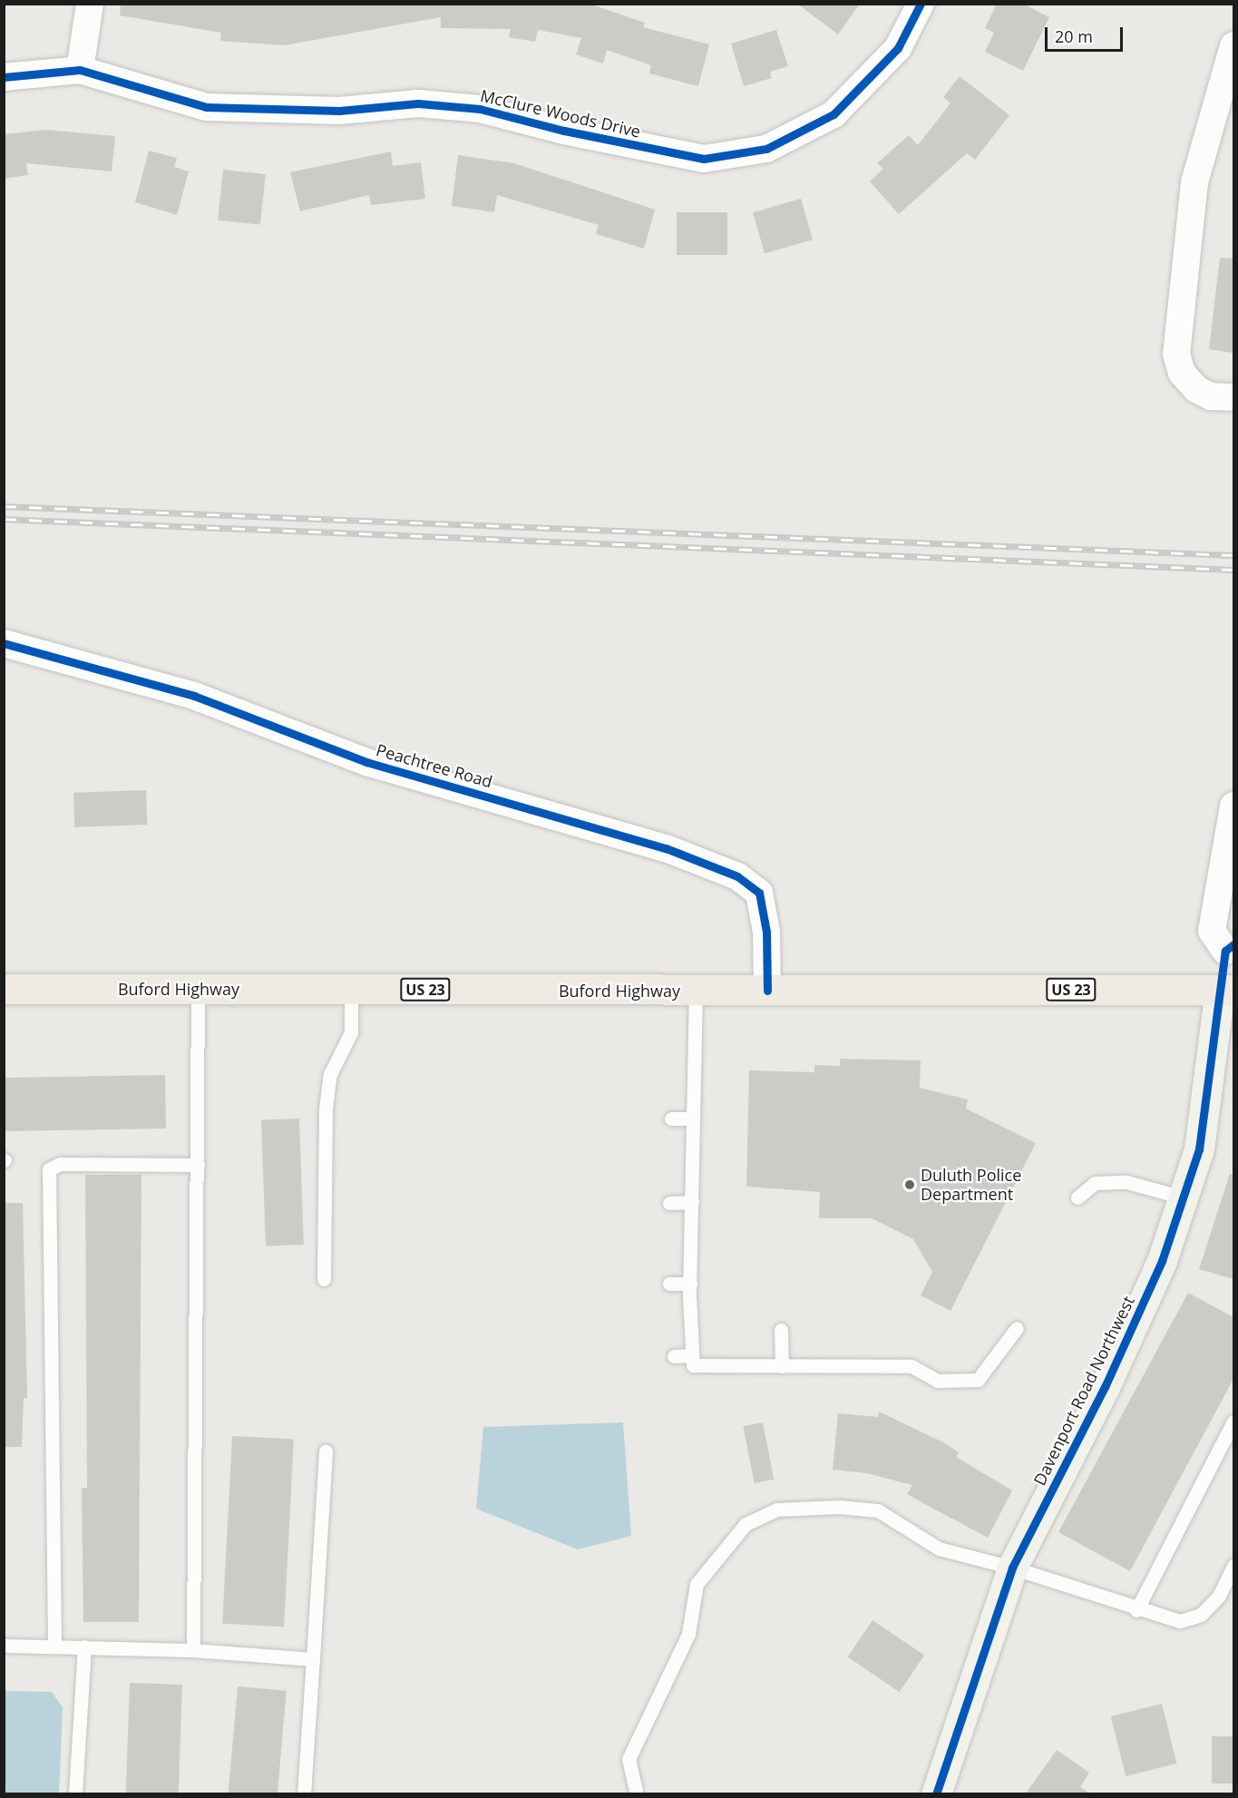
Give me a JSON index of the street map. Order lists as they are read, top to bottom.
{
  "streets": {
    "main road": ["Buford Highway", "US 23"],
    "street": ["McClure Woods Drive", "Peachtree Road", "Davenport Road Northwest"]
  },
  "crossings": [
    ["Peachtree Road", "Buford Highway"],
    ["Buford Highway", "Davenport Road Northwest"]
  ],
  "places": ["Duluth Police Department"],
  "scale_bar": "20 m"
}
